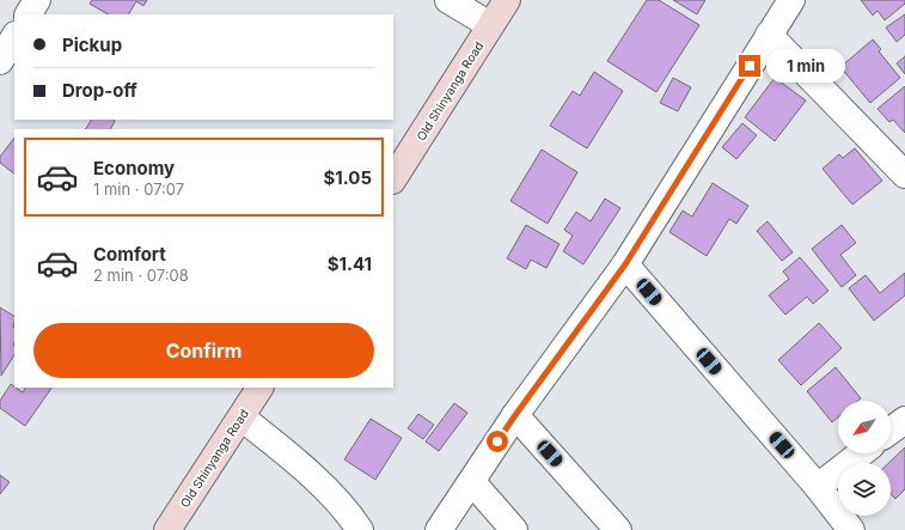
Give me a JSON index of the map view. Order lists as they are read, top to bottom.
{
  "streets": {
    "main road": ["Old Shinyanga Road"]
  },
  "north": "bottom left",
  "page": {
    "banner": ["Pickup", "Drop-off"],
    "bubble": "1 min",
    "list": [
      {
        "name": "Economy",
        "note": "1 min · 07:07",
        "value": "$1.05"
      },
      {
        "name": "Comfort",
        "note": "2 min · 07:08",
        "value": "$1.41"
      }
    ],
    "buttons": "Confirm"
  }
}
